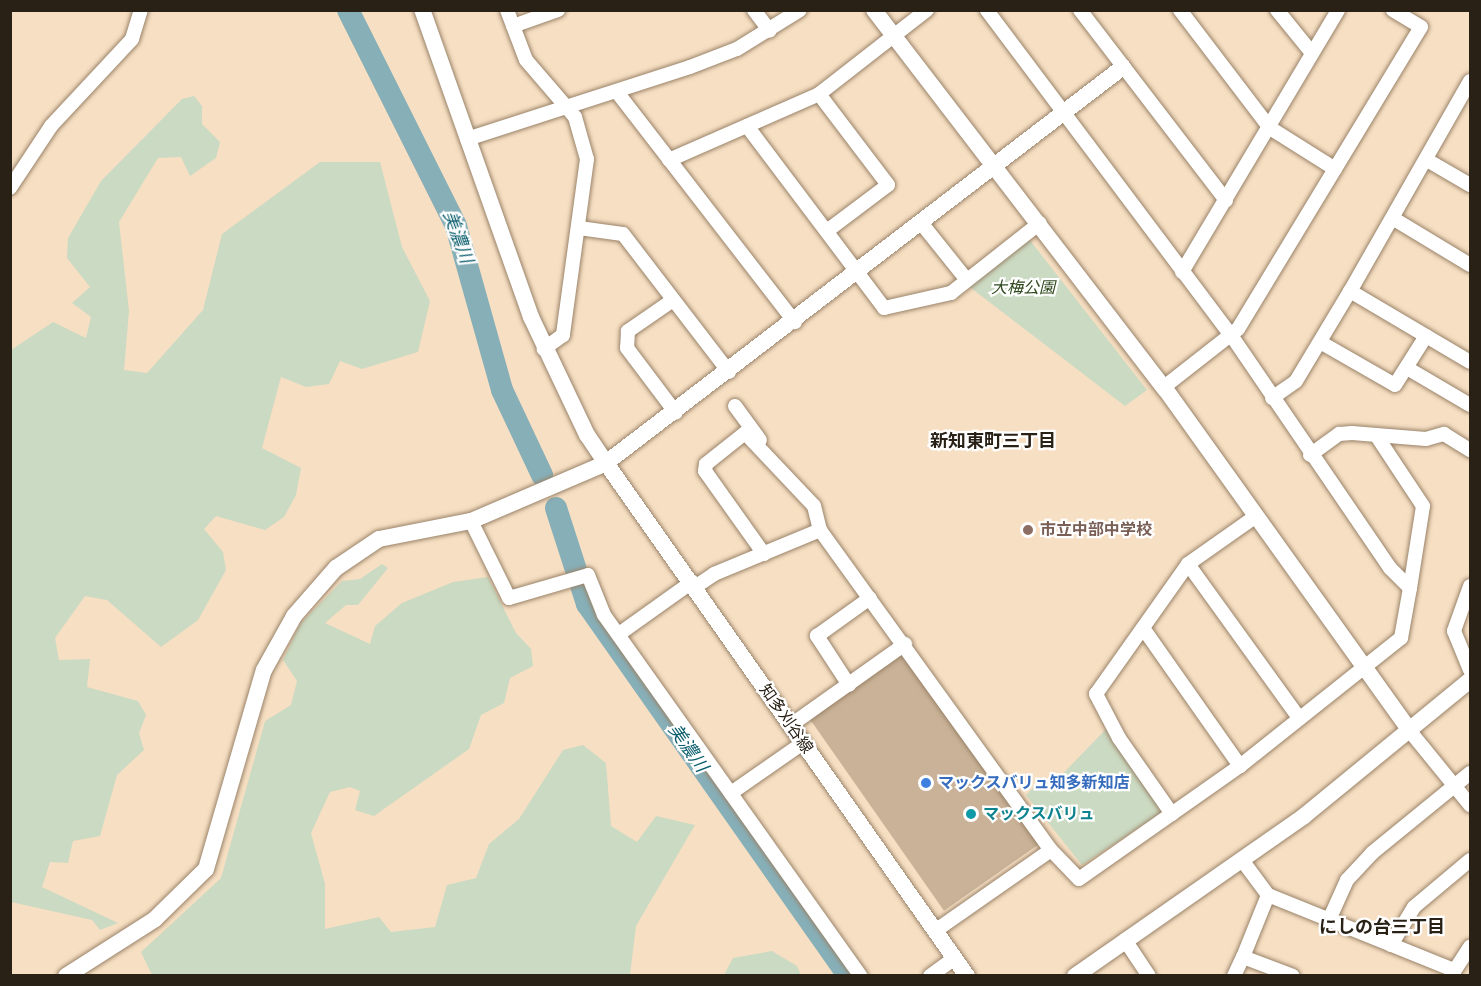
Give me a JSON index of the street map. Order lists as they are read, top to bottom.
{
  "streets": {
    "street": ["知多刈谷線"]
  },
  "districts": ["新知東町三丁目", "にしの台三丁目"],
  "water": ["美濃川"],
  "parks": ["大梅公園"],
  "places": ["市立中部中学校", "マックスバリュ知多新知店", "マックスバリュ"]
}
